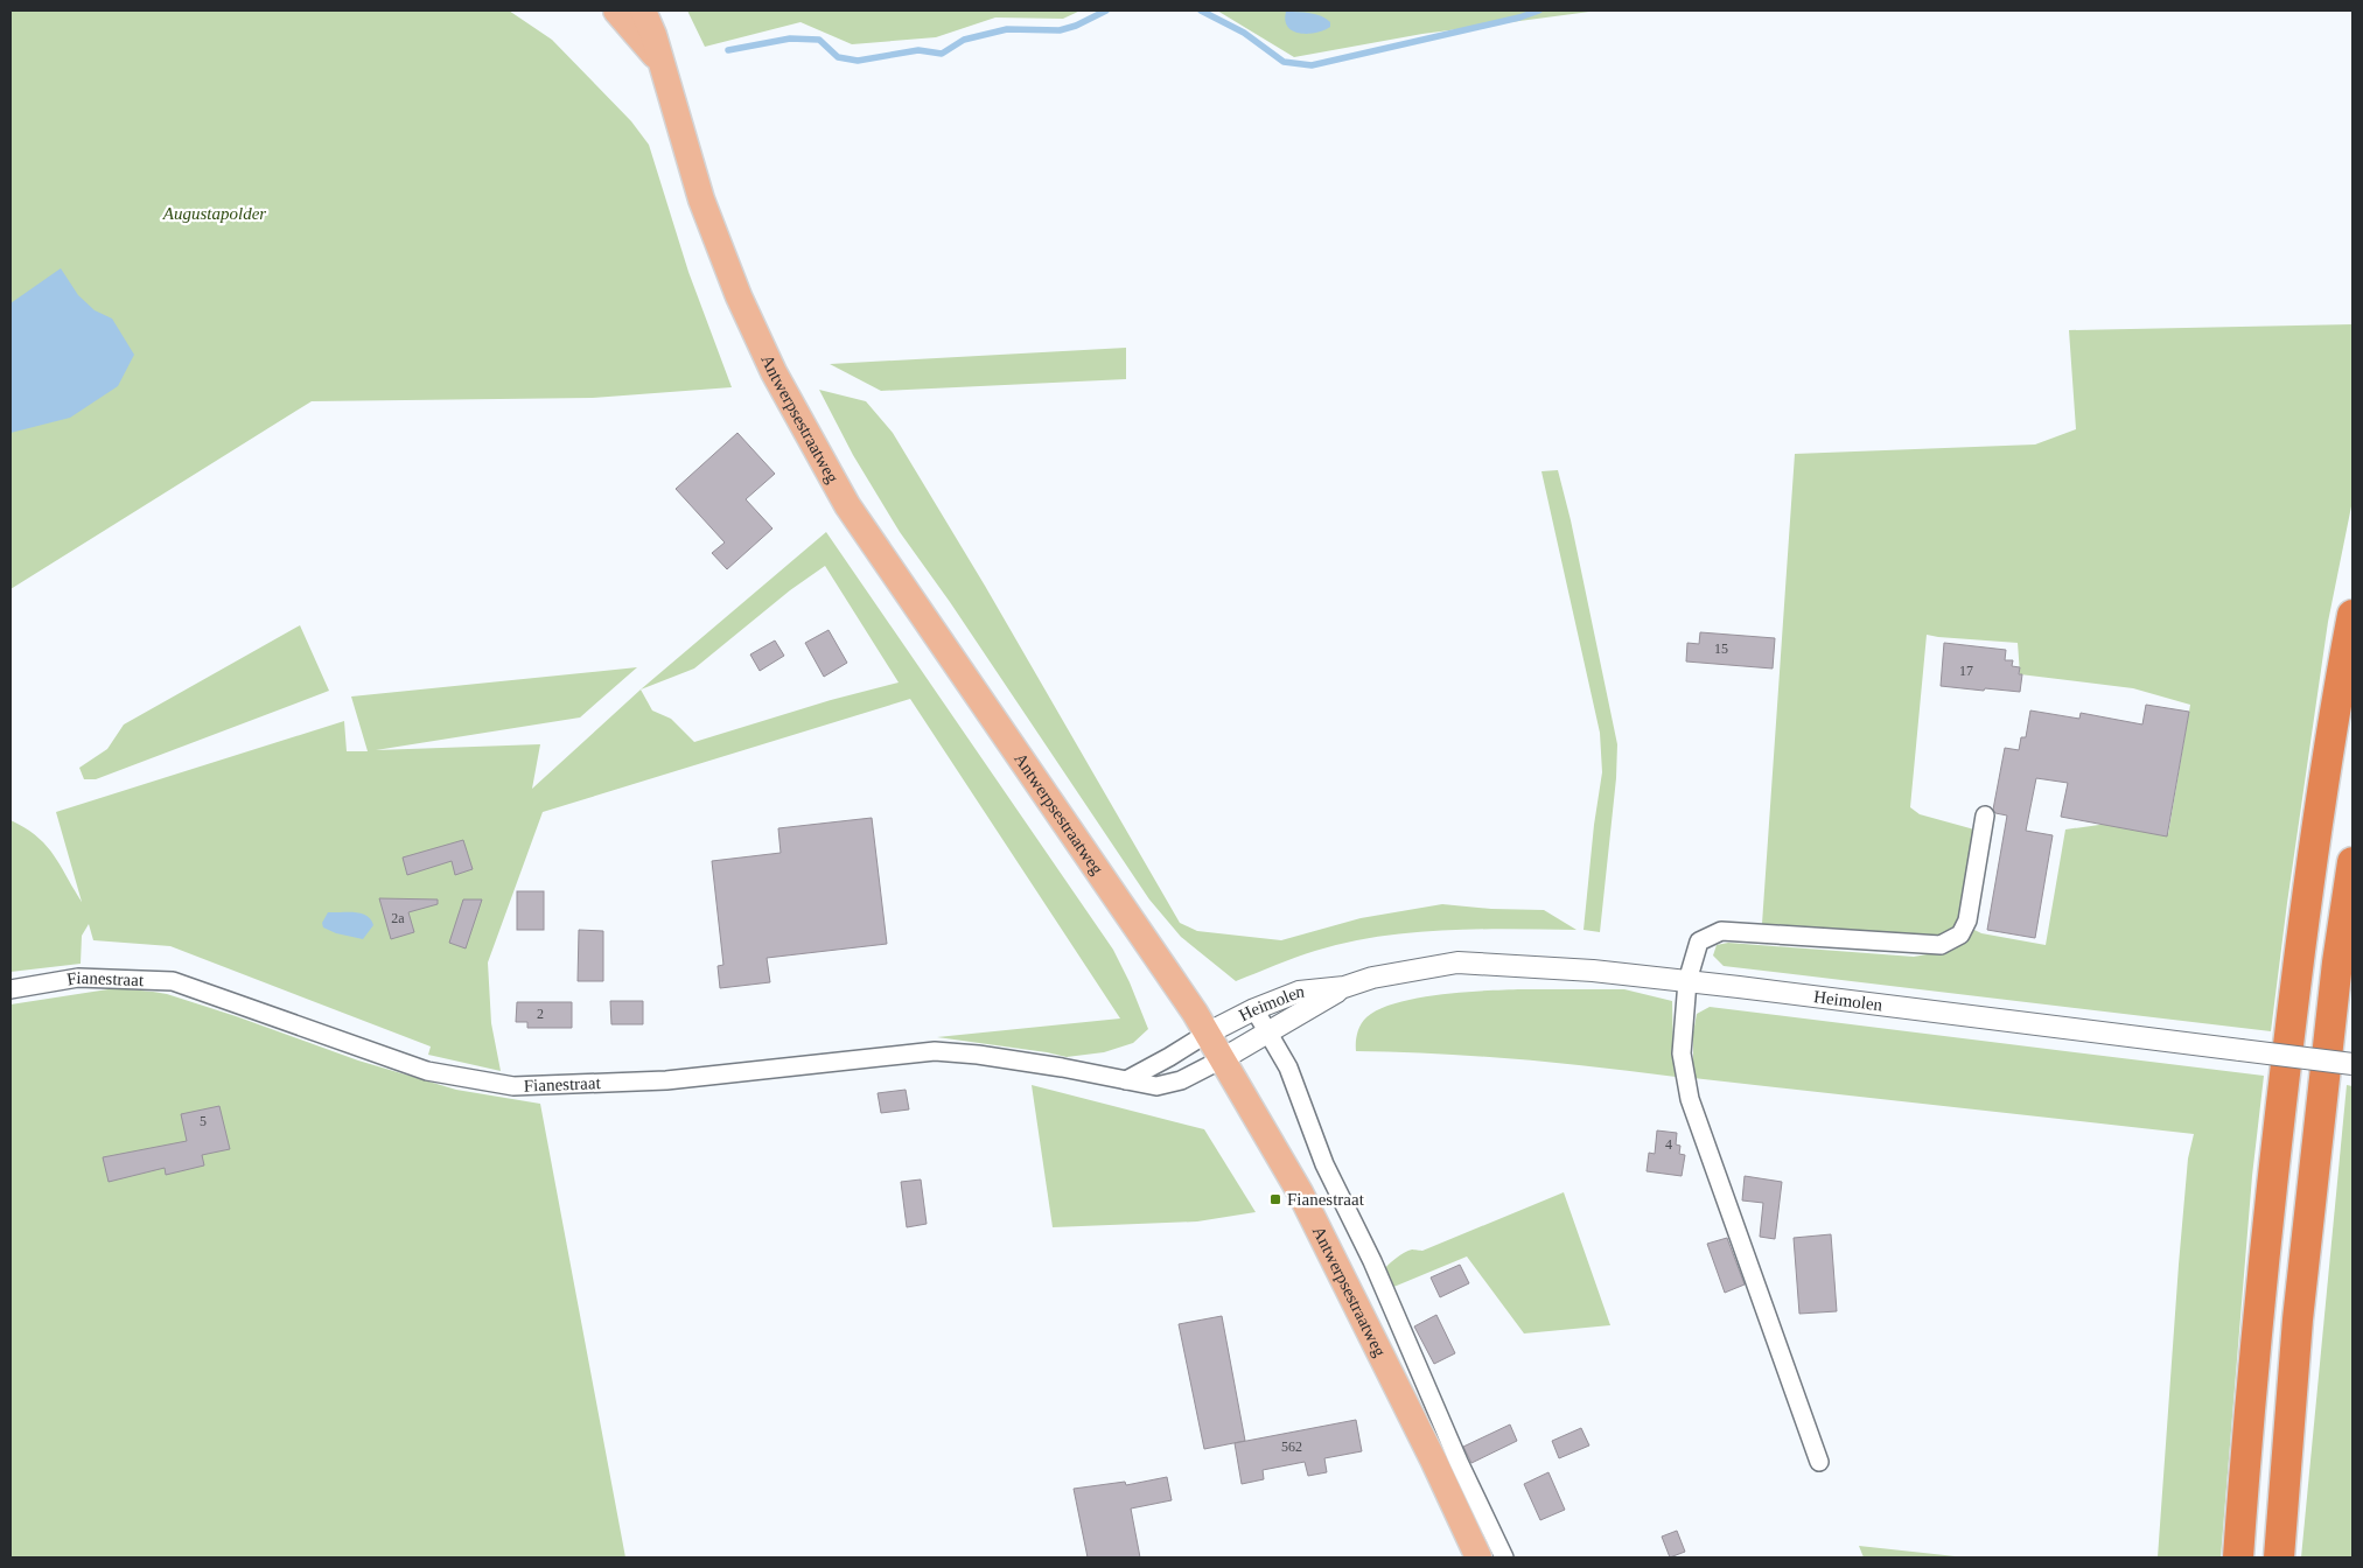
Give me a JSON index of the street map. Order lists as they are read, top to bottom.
{
  "streets": {
    "main road": ["Antwerpsestraatweg"],
    "street": ["Fianestraat", "Heimolen"]
  },
  "crossings": [
    ["Antwerpsestraatweg", "Fianestraat"],
    ["Antwerpsestraatweg", "Heimolen"],
    ["Fianestraat", "Heimolen"]
  ],
  "parks": ["Augustapolder"],
  "places": {
    "transit": ["Fianestraat"]
  },
  "house_numbers": [
    "15",
    "17",
    "2a",
    "2",
    "5",
    "4",
    "562"
  ]
}
